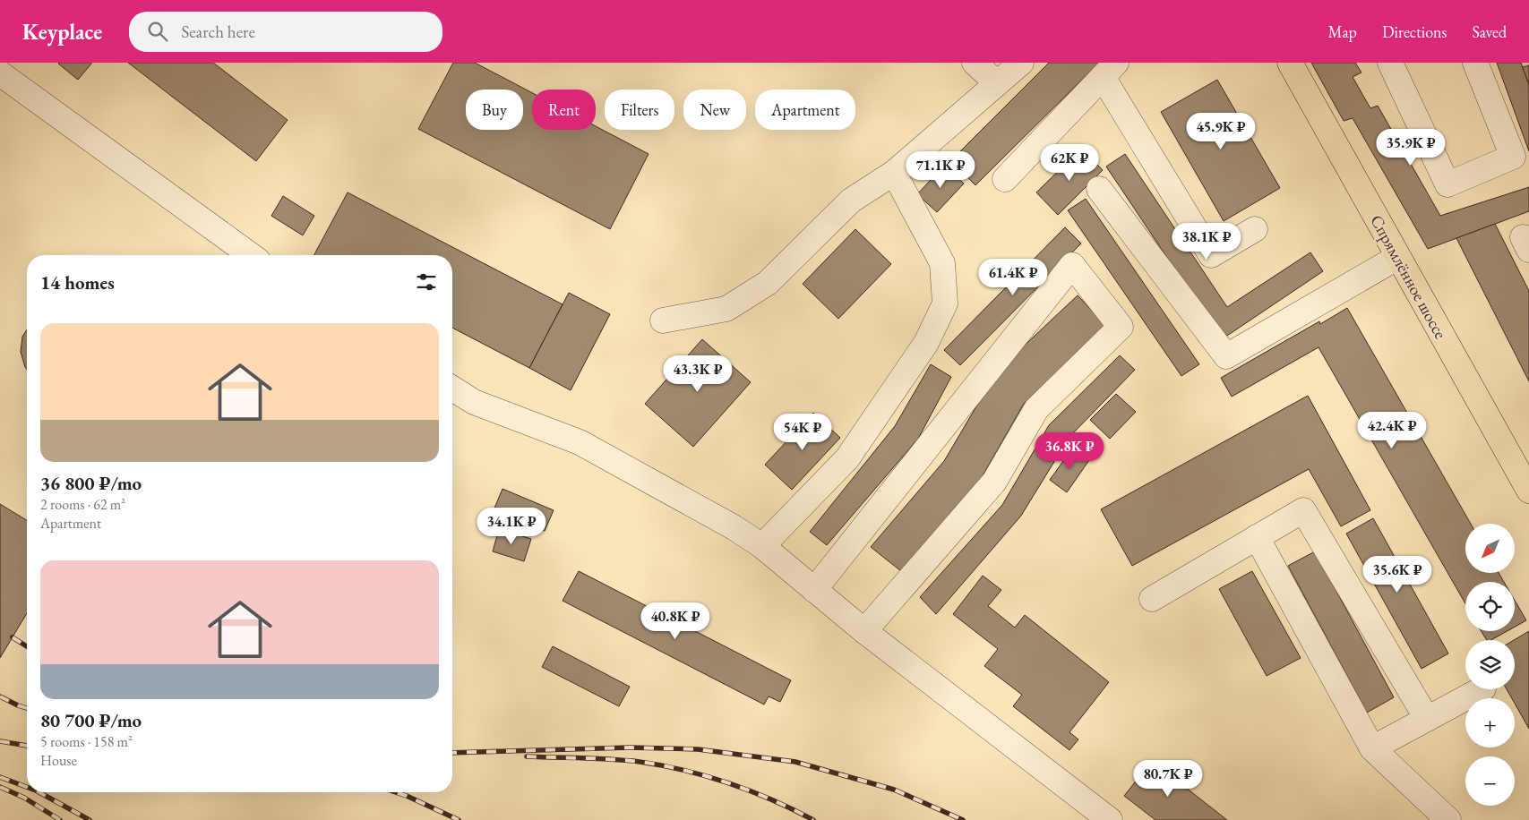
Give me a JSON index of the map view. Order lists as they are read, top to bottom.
{
  "streets": {
    "main road": ["Спрямлённое шоссе"]
  },
  "north": "bottom left",
  "page": {
    "header": "Keyplace",
    "search": "Search here",
    "nav": ["Map", "Directions", "Saved"],
    "chip": [
      "Buy",
      "Rent",
      "Filters",
      "New",
      "Apartment"
    ],
    "price": [
      "45.9K ₽",
      "35.9K ₽",
      "62K ₽",
      "71.1K ₽",
      "38.1K ₽",
      "61.4K ₽",
      "43.3K ₽",
      "42.4K ₽",
      "54K ₽",
      "36.8K ₽",
      "34.1K ₽",
      "35.6K ₽",
      "40.8K ₽",
      "80.7K ₽"
    ],
    "heading": "14 homes",
    "list": [
      {
        "name": "36 800 ₽/mo",
        "note": "2 rooms · 62 m² · Apartment"
      },
      {
        "name": "80 700 ₽/mo",
        "note": "5 rooms · 158 m² · House"
      }
    ],
    "map_buttons": ["+", "−"]
  }
}
